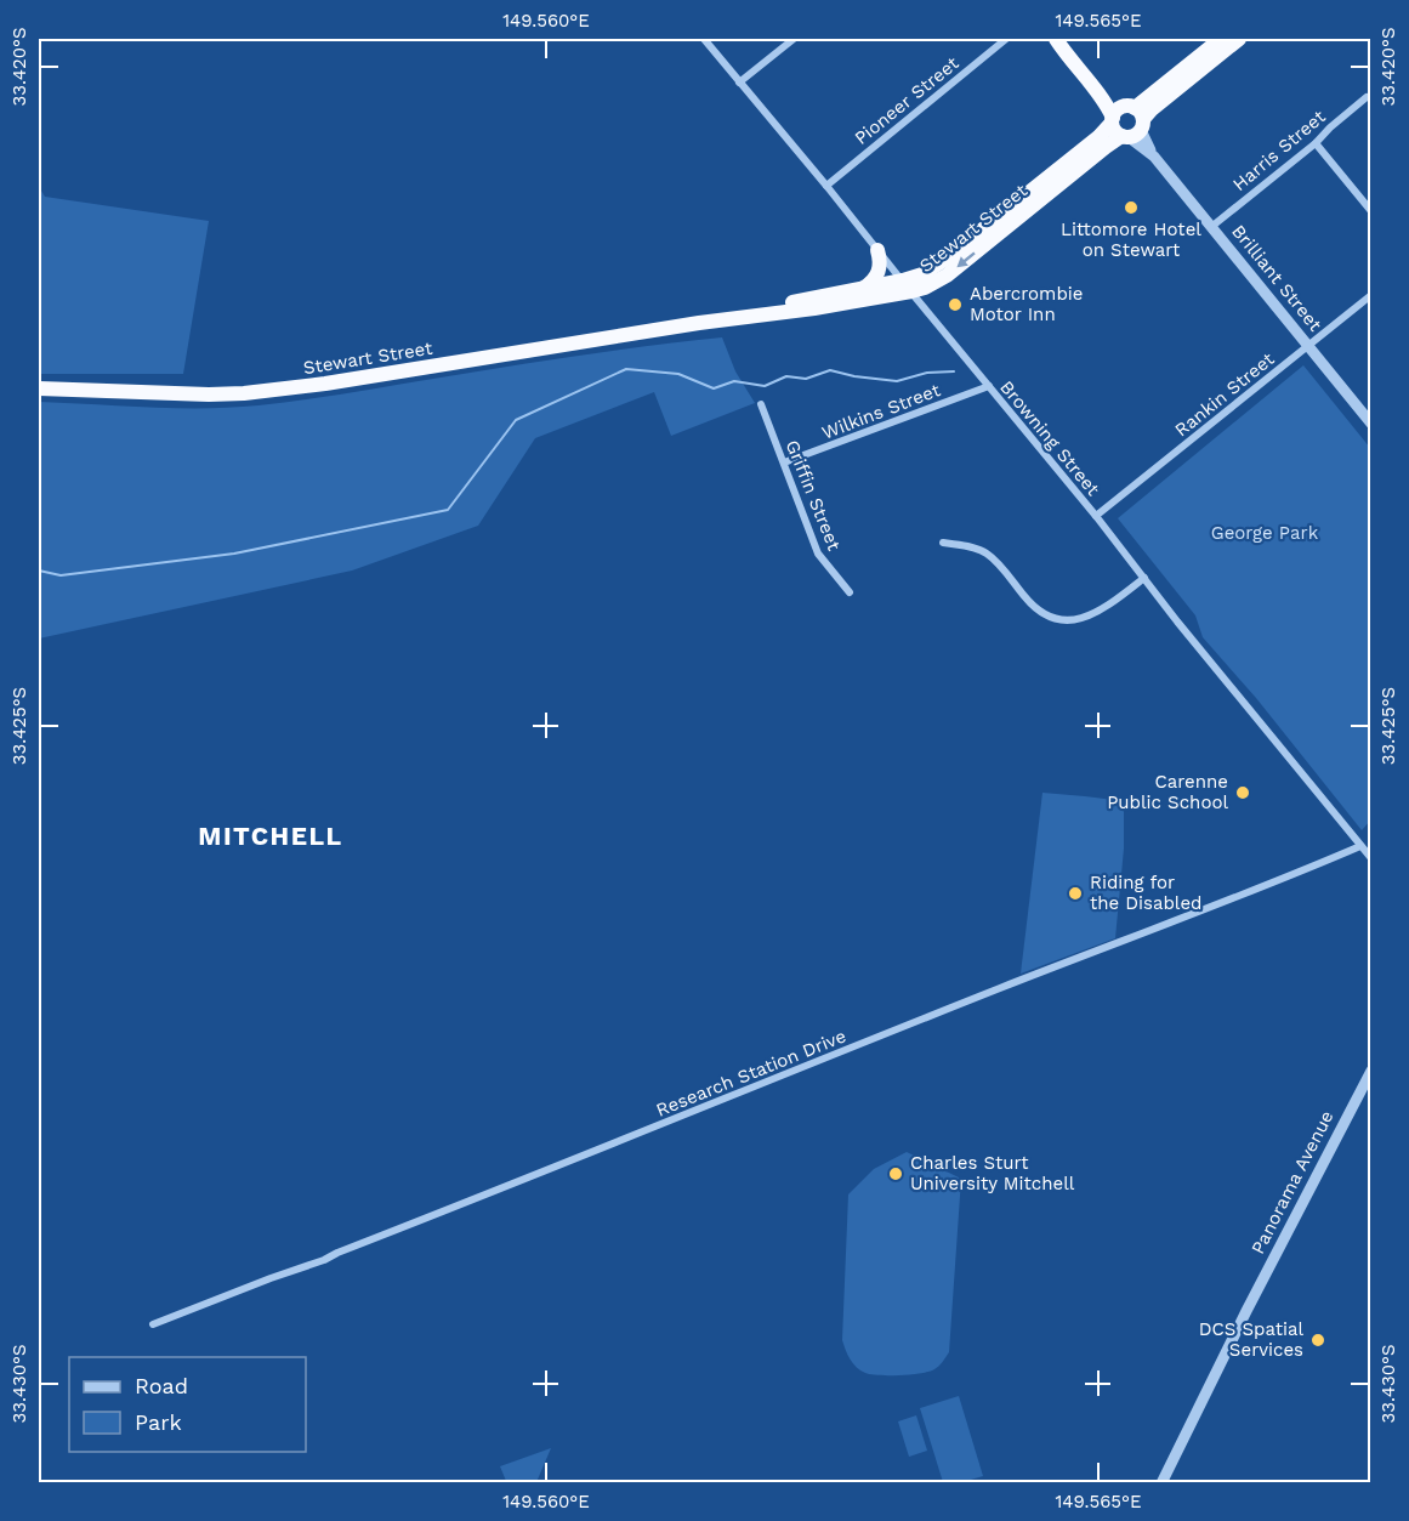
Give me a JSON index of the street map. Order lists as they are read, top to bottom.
{
  "streets": {
    "highway": ["Stewart Street", "Brilliant Street"],
    "street": [
      "Pioneer Street",
      "Harris Street",
      "Rankin Street",
      "Wilkins Street",
      "Browning Street",
      "Griffin Street",
      "Research Station Drive",
      "Panorama Avenue"
    ]
  },
  "crossings": [
    ["Pioneer Street", "Browning Street"],
    ["Harris Street", "Brilliant Street"],
    ["Stewart Street", "Brilliant Street"],
    ["Stewart Street", "Browning Street"],
    ["Brilliant Street", "Rankin Street"],
    ["Rankin Street", "Browning Street"],
    ["Wilkins Street", "Browning Street"],
    ["Wilkins Street", "Griffin Street"],
    ["Browning Street", "Research Station Drive"]
  ],
  "districts": ["MITCHELL"],
  "parks": ["George Park"],
  "places": [
    "Littomore Hotel on Stewart",
    "Abercrombie Motor Inn",
    "Carenne Public School",
    "Riding for the Disabled",
    "Charles Sturt University Mitchell",
    "DCS Spatial Services"
  ],
  "legend": ["Road", "Park"],
  "coordinates": [
    "149.560°E",
    "149.565°E",
    "33.420°S",
    "33.425°S",
    "33.430°S"
  ]
}
